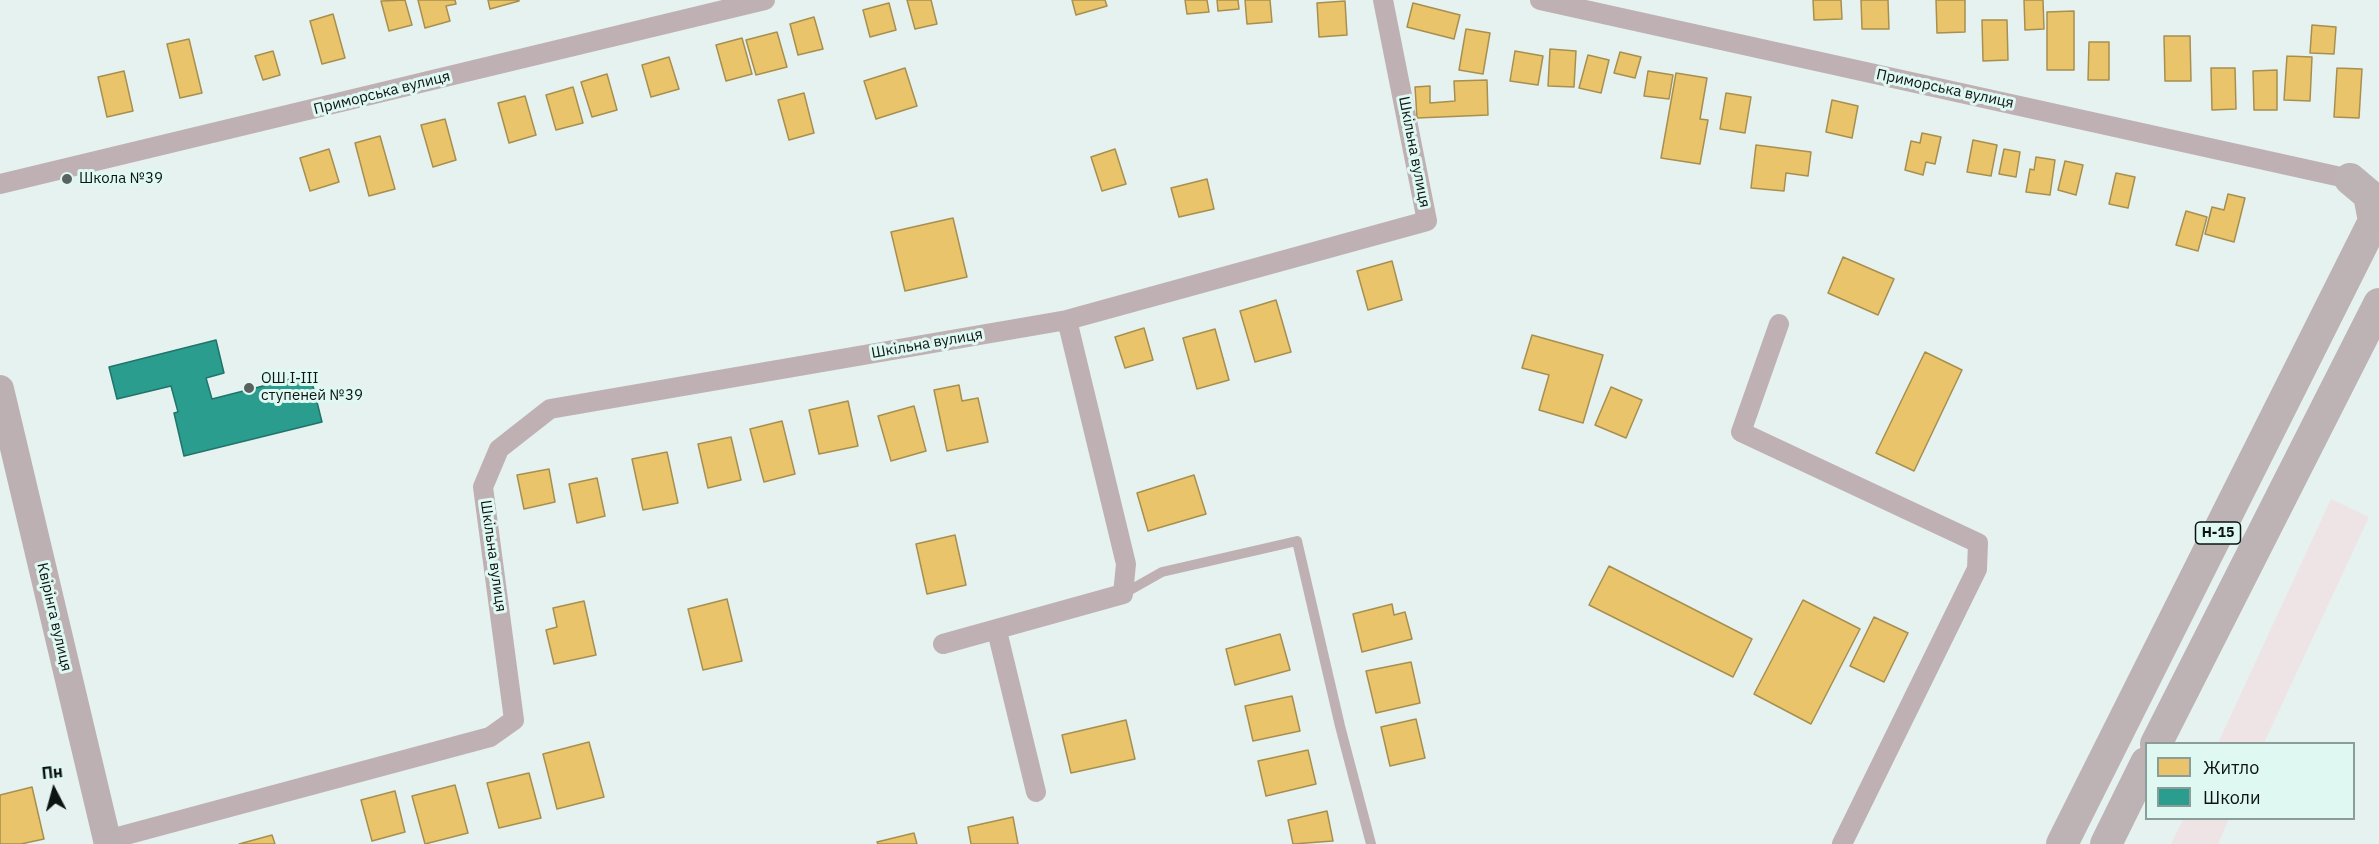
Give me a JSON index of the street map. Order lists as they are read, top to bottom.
{
  "streets": {
    "main road": ["Н-15"],
    "street": ["Приморська вулиця", "Шкільна вулиця", "Квірінга вулиця"]
  },
  "crossings": [
    ["Шкільна вулиця", "Квірінга вулиця"]
  ],
  "places": ["Школа №39", "ОШ I-III ступеней №39"],
  "legend": ["Житло", "Школи"],
  "north": "top"
}
